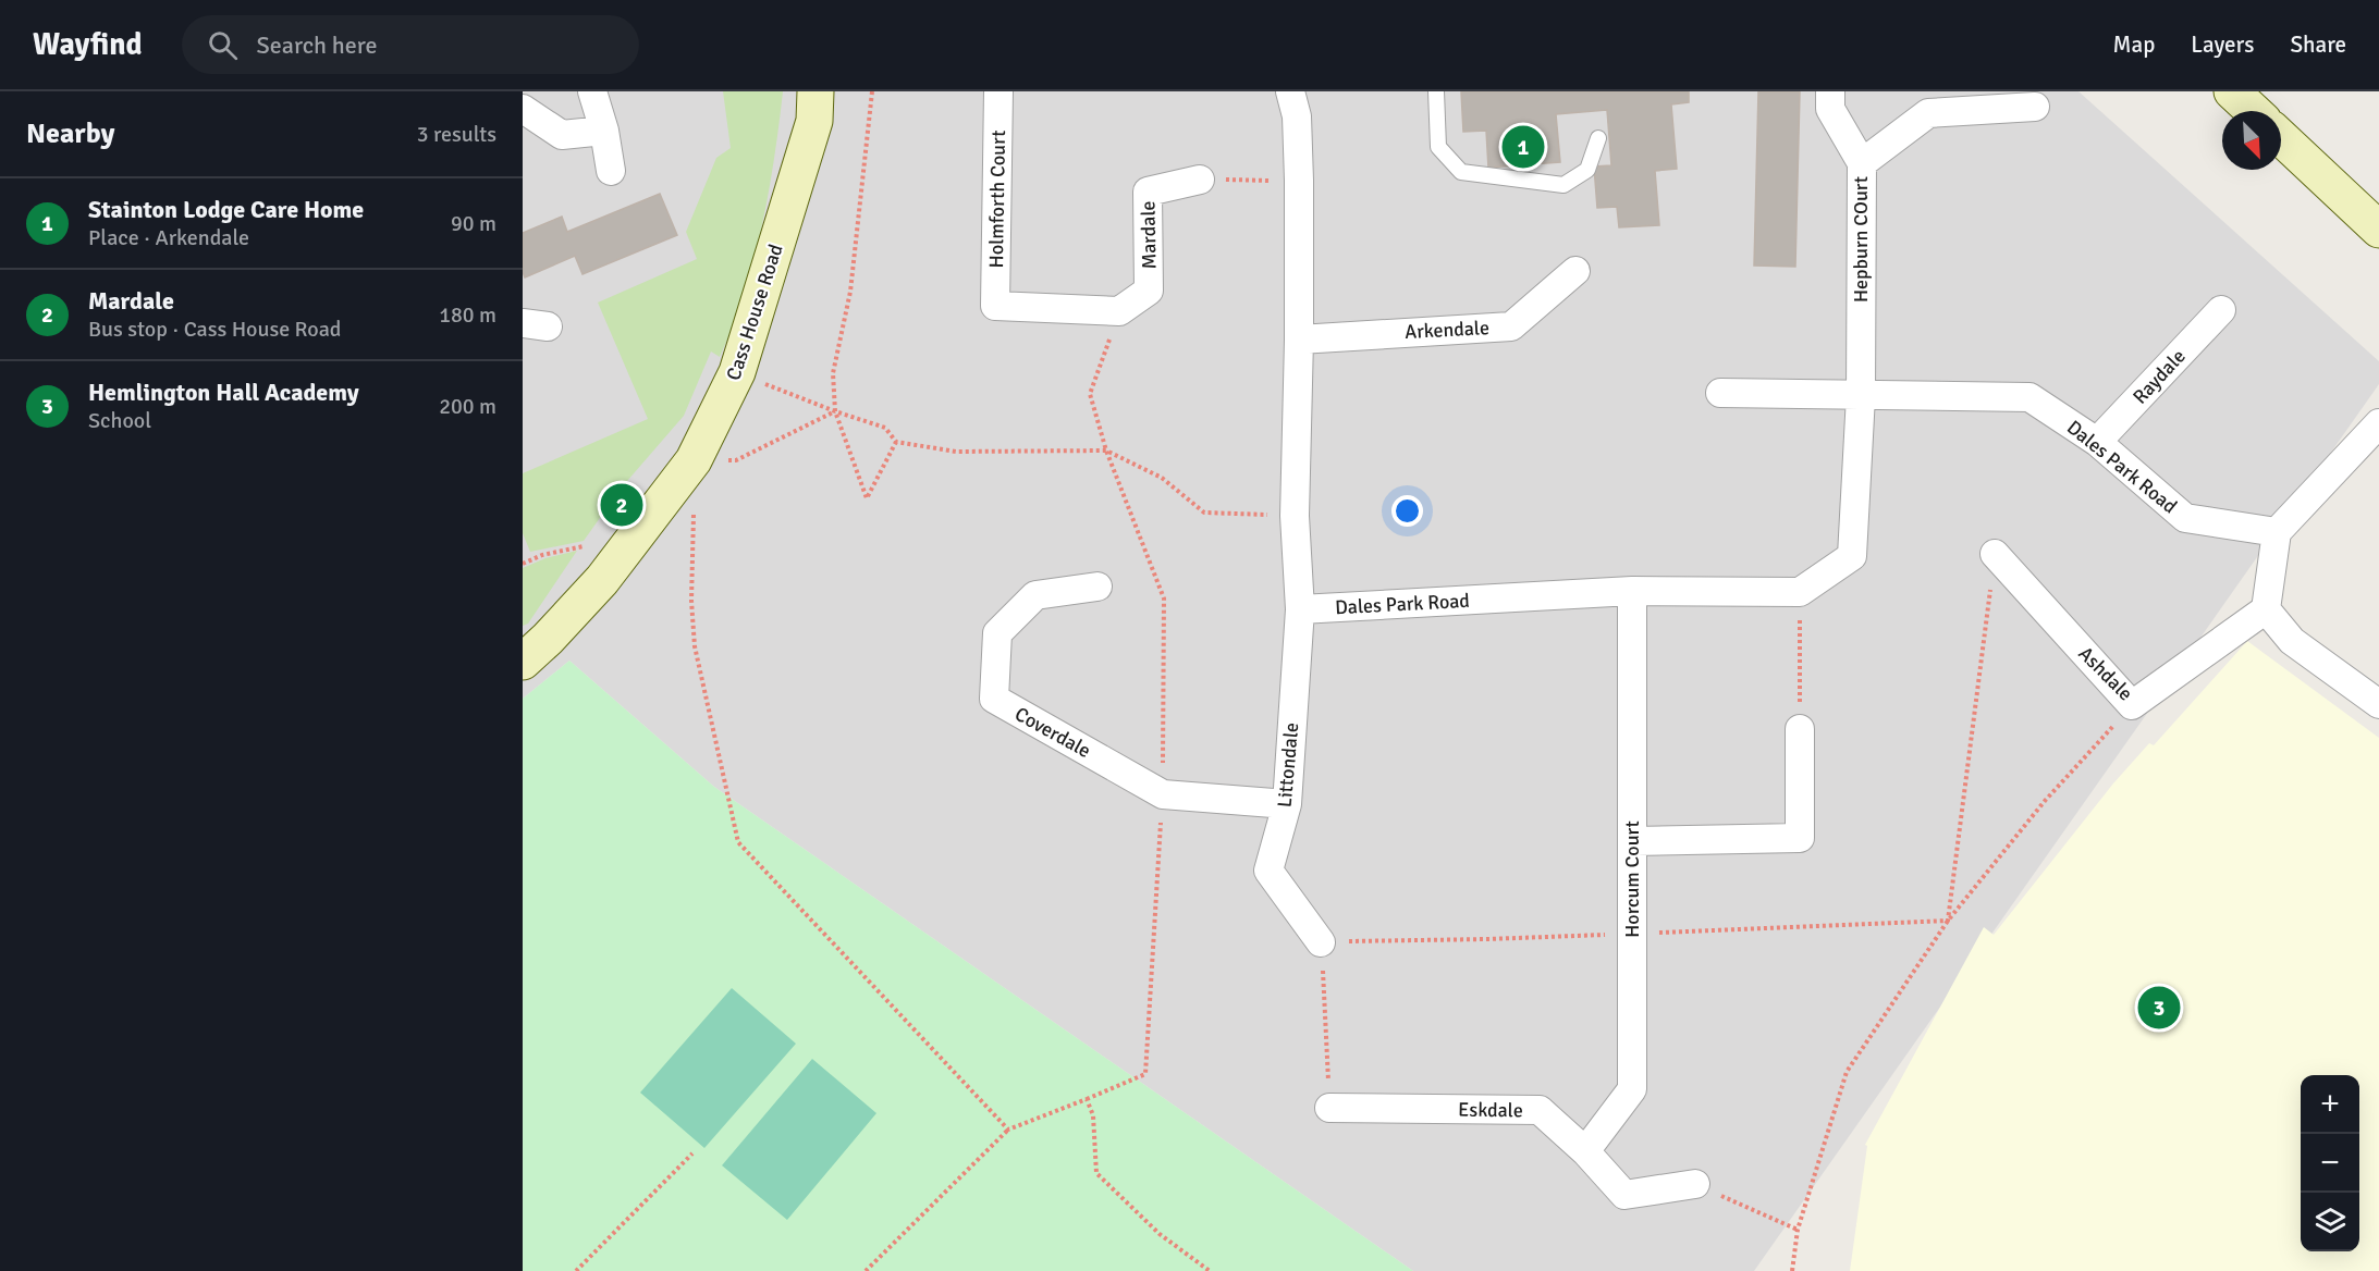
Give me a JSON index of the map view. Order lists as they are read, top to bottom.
{
  "streets": {
    "street": [
      "Holmforth Court",
      "Mardale",
      "Hepburn COurt",
      "Cass House Road",
      "Arkendale",
      "Raydale",
      "Dales Park Road",
      "Ashdale",
      "Coverdale",
      "Littondale",
      "Horcum Court",
      "Eskdale"
    ]
  },
  "crossings": [
    ["Holmforth Court", "Mardale"],
    ["Hepburn COurt", "Dales Park Road"],
    ["Raydale", "Dales Park Road"],
    ["Dales Park Road", "Littondale"],
    ["Dales Park Road", "Horcum Court"],
    ["Coverdale", "Littondale"],
    ["Horcum Court", "Eskdale"]
  ],
  "north": "bottom right",
  "page": {
    "header": "Wayfind",
    "search": "Search here",
    "nav": ["Map", "Layers", "Share"],
    "heading": ["Nearby", "3 results"],
    "pins": ["1", "2", "3"],
    "list": [
      {
        "mark": "1",
        "name": "Stainton Lodge Care Home",
        "note": "Place · Arkendale",
        "value": "90 m"
      },
      {
        "mark": "2",
        "name": "Mardale",
        "note": "Bus stop · Cass House Road",
        "value": "180 m"
      },
      {
        "mark": "3",
        "name": "Hemlington Hall Academy",
        "note": "School",
        "value": "200 m"
      }
    ],
    "map_buttons": ["+", "−"]
  }
}
